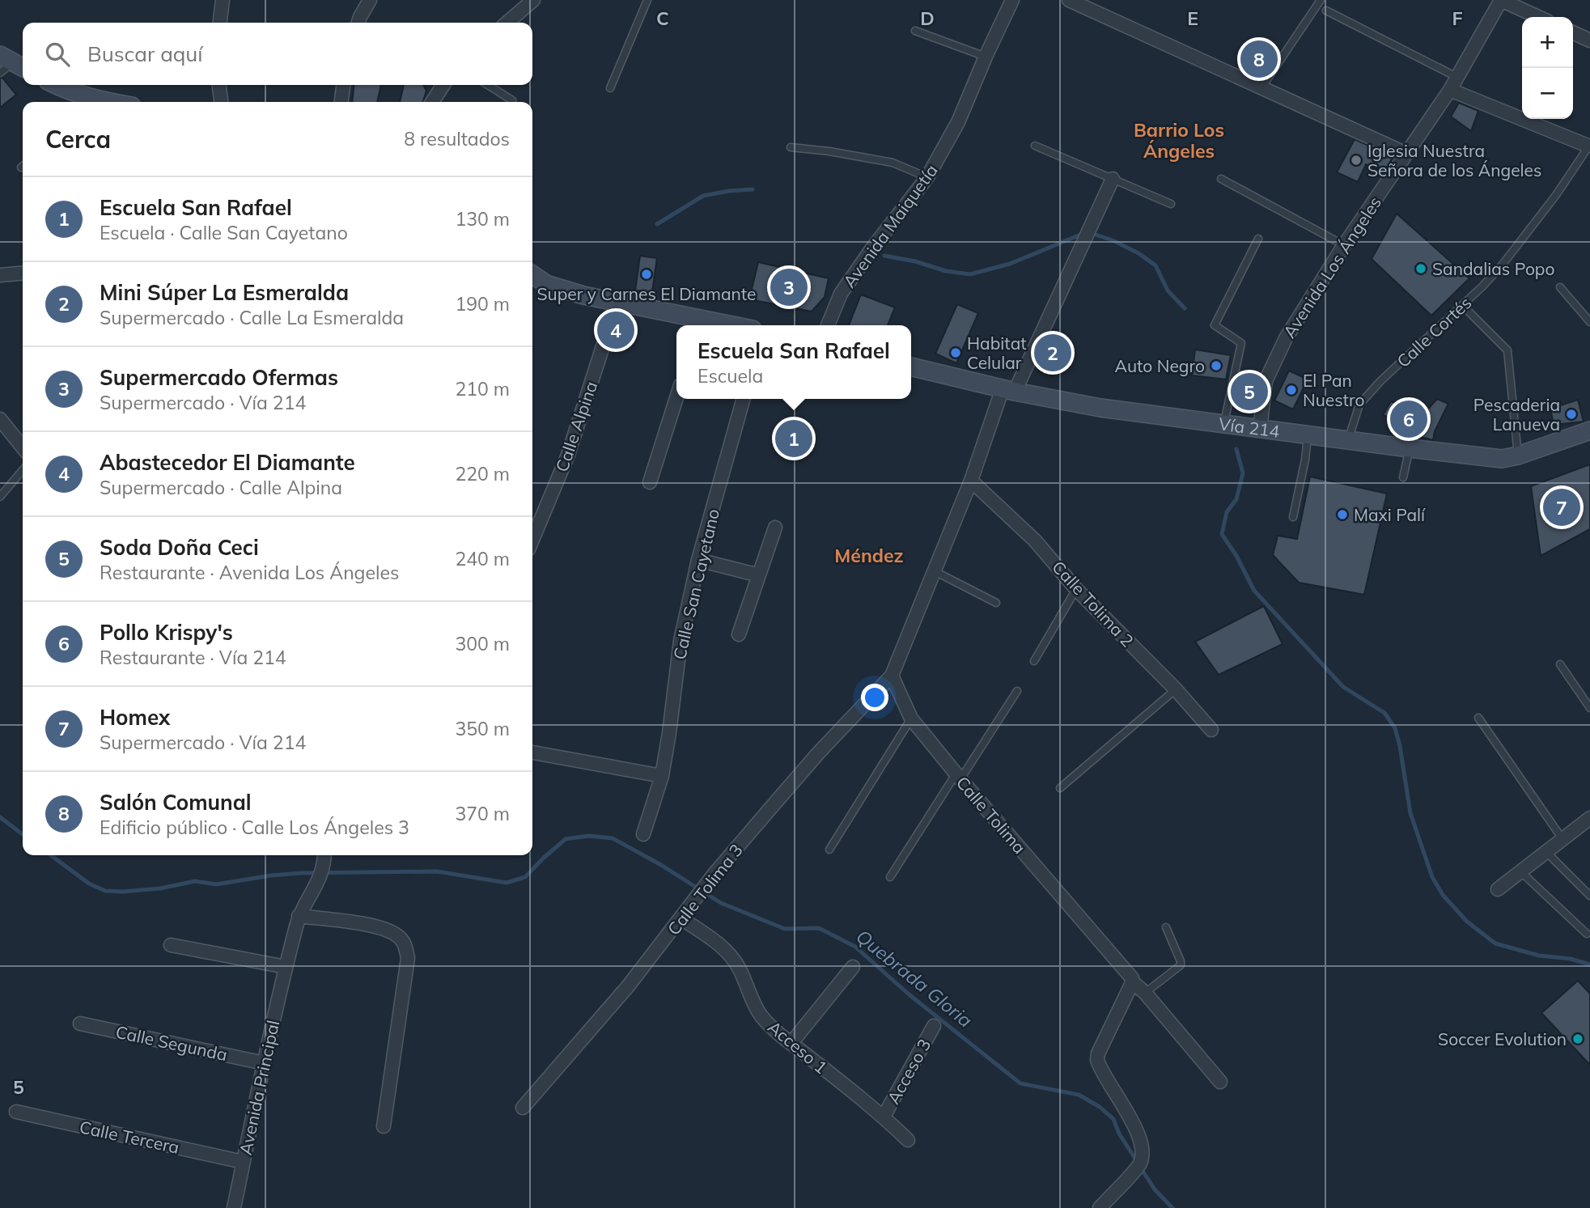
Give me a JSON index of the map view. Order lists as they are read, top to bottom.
{
  "streets": {
    "main road": ["Vía 214"],
    "street": [
      "Avenida Maiquetía",
      "Avenida Los Ángeles",
      "Calle Alpina",
      "Calle San Cayetano",
      "Calle Tolima 2",
      "Calle Tolima",
      "Calle Tolima 3",
      "Calle Segunda",
      "Acceso 1",
      "Acceso 3",
      "Avenida Principal",
      "Calle Tercera"
    ],
    "lane": ["Calle Cortés"]
  },
  "crossings": [
    ["Avenida Los Ángeles", "Vía 214"],
    ["Calle Cortés", "Vía 214"],
    ["Calle Tolima", "Calle Tolima 3"],
    ["Calle Tolima 3", "Acceso 1"],
    ["Calle Segunda", "Avenida Principal"],
    ["Acceso 1", "Acceso 3"],
    ["Avenida Principal", "Calle Tercera"]
  ],
  "districts": ["Barrio Los Ángeles", "Méndez"],
  "water": ["Quebrada Gloria"],
  "places": [
    "Iglesia Nuestra Señora de los Ángeles",
    "Sandalias Popo",
    "Super y Carnes El Diamante",
    "Habitat Celular",
    "Auto Negro",
    "El Pan Nuestro",
    "Pescaderia Lanueva",
    "Maxi Palí",
    "Soccer Evolution"
  ],
  "page": {
    "map_buttons": ["+", "−"],
    "search": "Buscar aquí",
    "pins": [
      "8",
      "3",
      "4",
      "2",
      "5",
      "6",
      "1",
      "7"
    ],
    "heading": ["Cerca", "8 resultados"],
    "list": [
      {
        "mark": "1",
        "name": "Escuela San Rafael",
        "note": "Escuela · Calle San Cayetano",
        "value": "130 m"
      },
      {
        "mark": "2",
        "name": "Mini Súper La Esmeralda",
        "note": "Supermercado · Calle La Esmeralda",
        "value": "190 m"
      },
      {
        "mark": "3",
        "name": "Supermercado Ofermas",
        "note": "Supermercado · Vía 214",
        "value": "210 m"
      },
      {
        "mark": "4",
        "name": "Abastecedor El Diamante",
        "note": "Supermercado · Calle Alpina",
        "value": "220 m"
      },
      {
        "mark": "5",
        "name": "Soda Doña Ceci",
        "note": "Restaurante · Avenida Los Ángeles",
        "value": "240 m"
      },
      {
        "mark": "6",
        "name": "Pollo Krispy's",
        "note": "Restaurante · Vía 214",
        "value": "300 m"
      },
      {
        "mark": "7",
        "name": "Homex",
        "note": "Supermercado · Vía 214",
        "value": "350 m"
      },
      {
        "mark": "8",
        "name": "Salón Comunal",
        "note": "Edificio público · Calle Los Ángeles 3",
        "value": "370 m"
      }
    ],
    "popup": ["Escuela San Rafael", "Escuela"]
  },
  "grid": {
    "columns": [
      "C",
      "D",
      "E",
      "F"
    ],
    "rows": ["5"]
  }
}
